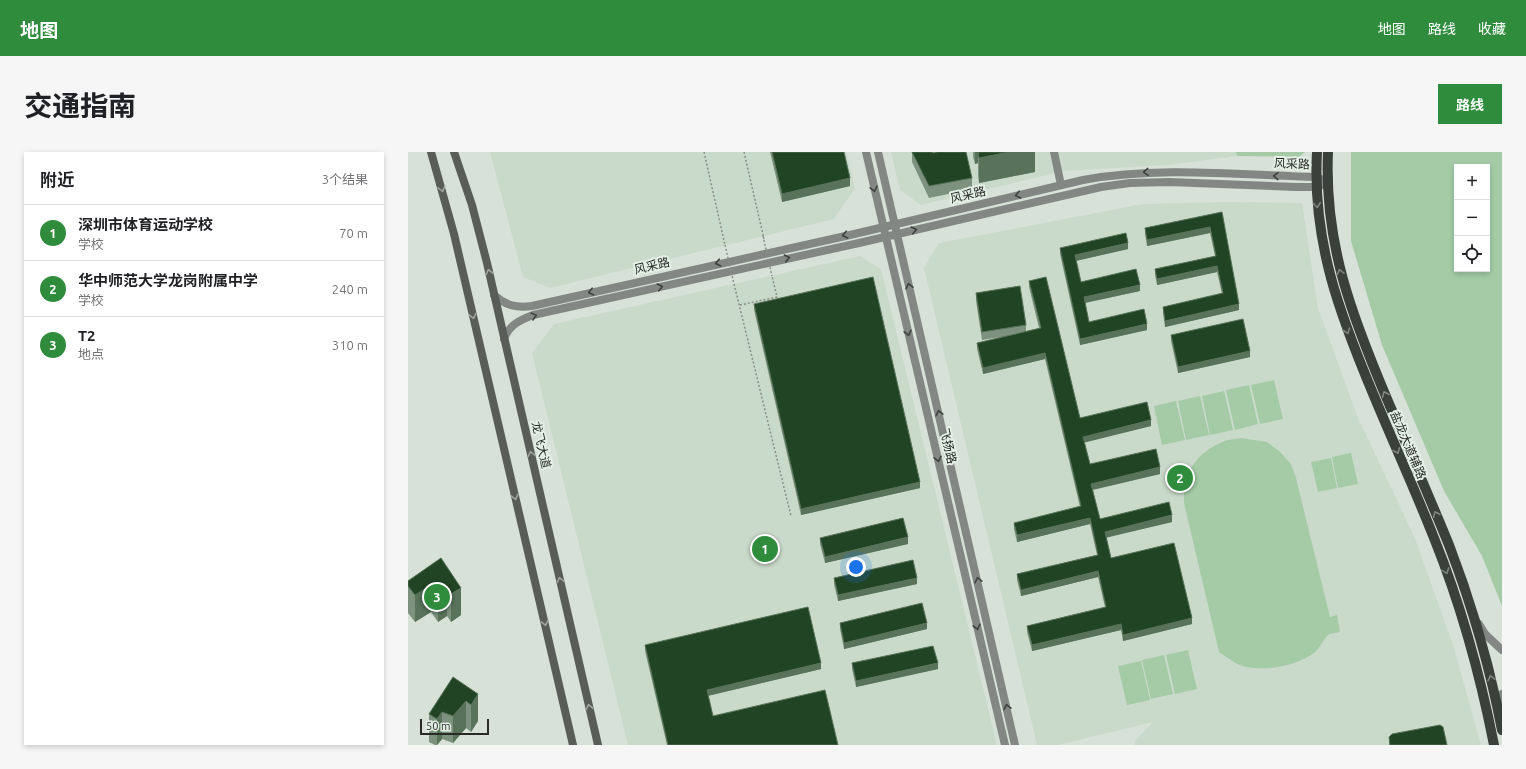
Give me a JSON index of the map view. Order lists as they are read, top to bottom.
{
  "streets": {
    "main road": ["龙飞大道", "盐龙大道辅路"],
    "street": ["风采路", "飞扬路"]
  },
  "crossings": [
    ["风采路", "龙飞大道"],
    ["风采路", "盐龙大道辅路"],
    ["风采路", "飞扬路"]
  ],
  "scale_bar": "50 m",
  "page": {
    "header": "地图",
    "nav": ["地图", "路线", "收藏"],
    "title": "交通指南",
    "buttons": "路线",
    "heading": ["附近", "3个结果"],
    "map_buttons": ["+", "−"],
    "list": [
      {
        "mark": "1",
        "name": "深圳市体育运动学校",
        "note": "学校",
        "value": "70 m"
      },
      {
        "mark": "2",
        "name": "华中师范大学龙岗附属中学",
        "note": "学校",
        "value": "240 m"
      },
      {
        "mark": "3",
        "name": "T2",
        "note": "地点",
        "value": "310 m"
      }
    ],
    "pins": ["2", "1", "3"],
    "scale": "50 m"
  }
}
